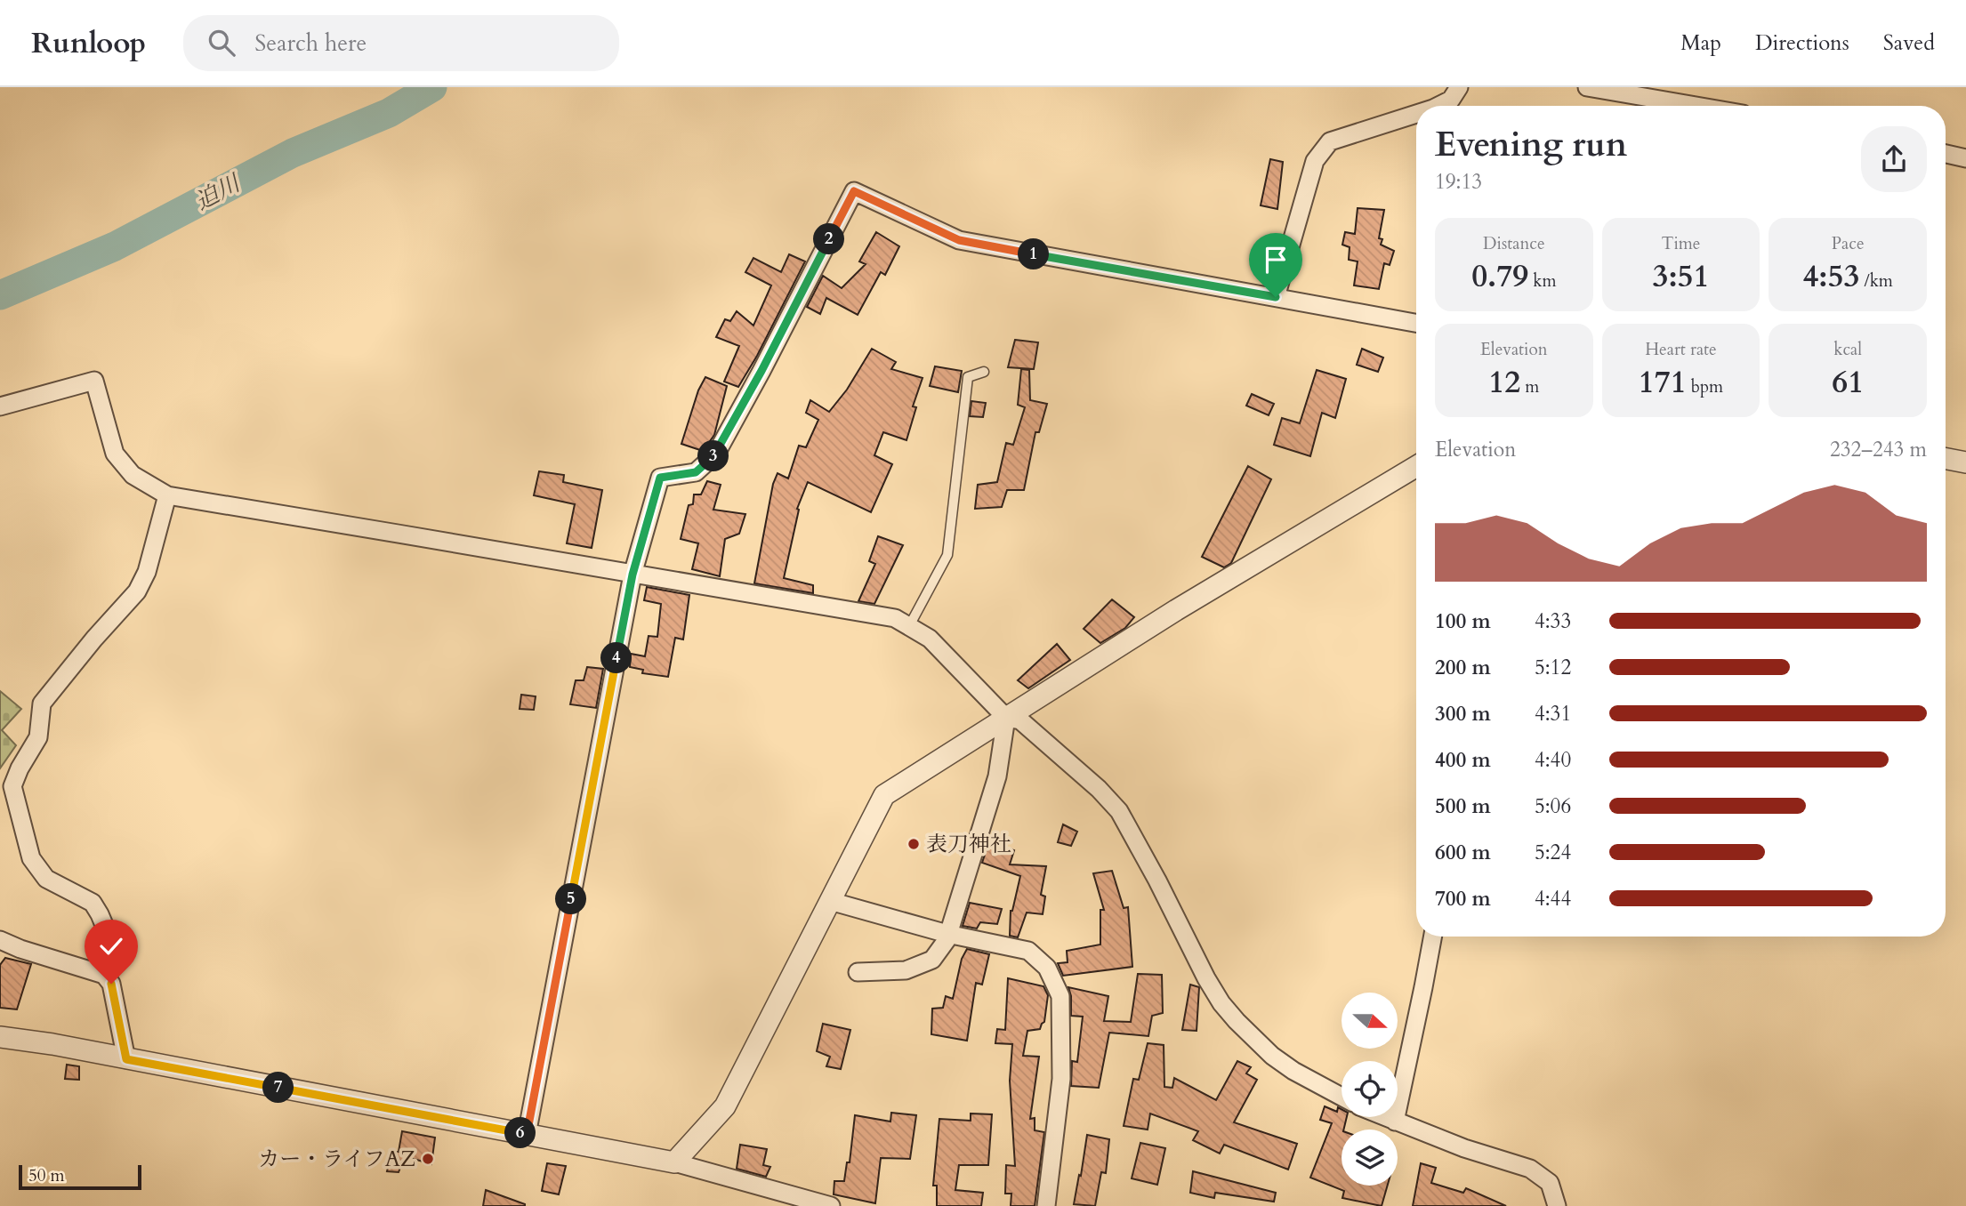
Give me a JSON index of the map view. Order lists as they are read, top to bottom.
{
  "water": ["迫川"],
  "places": ["表刀神社", "カー・ライフAZ"],
  "scale_bar": "50 m",
  "north": "right",
  "page": {
    "header": "Runloop",
    "search": "Search here",
    "nav": ["Map", "Directions", "Saved"],
    "heading": ["Evening run", "19:13"],
    "stats": [
      ["Distance", "0.79 km"],
      ["Time", "3:51"],
      ["Pace", "4:53 /km"],
      ["Elevation", "12 m"],
      ["Heart rate", "171 bpm"],
      ["kcal", "61"]
    ],
    "pins": [
      "2",
      "1",
      "3",
      "4",
      "5",
      "7",
      "6"
    ],
    "chart": ["Elevation", "232–243 m"],
    "list": [
      {
        "name": "100 m",
        "note": "4:33"
      },
      {
        "name": "200 m",
        "note": "5:12"
      },
      {
        "name": "300 m",
        "note": "4:31"
      },
      {
        "name": "400 m",
        "note": "4:40"
      },
      {
        "name": "500 m",
        "note": "5:06"
      },
      {
        "name": "600 m",
        "note": "5:24"
      },
      {
        "name": "700 m",
        "note": "4:44"
      }
    ],
    "scale": "50 m"
  }
}
